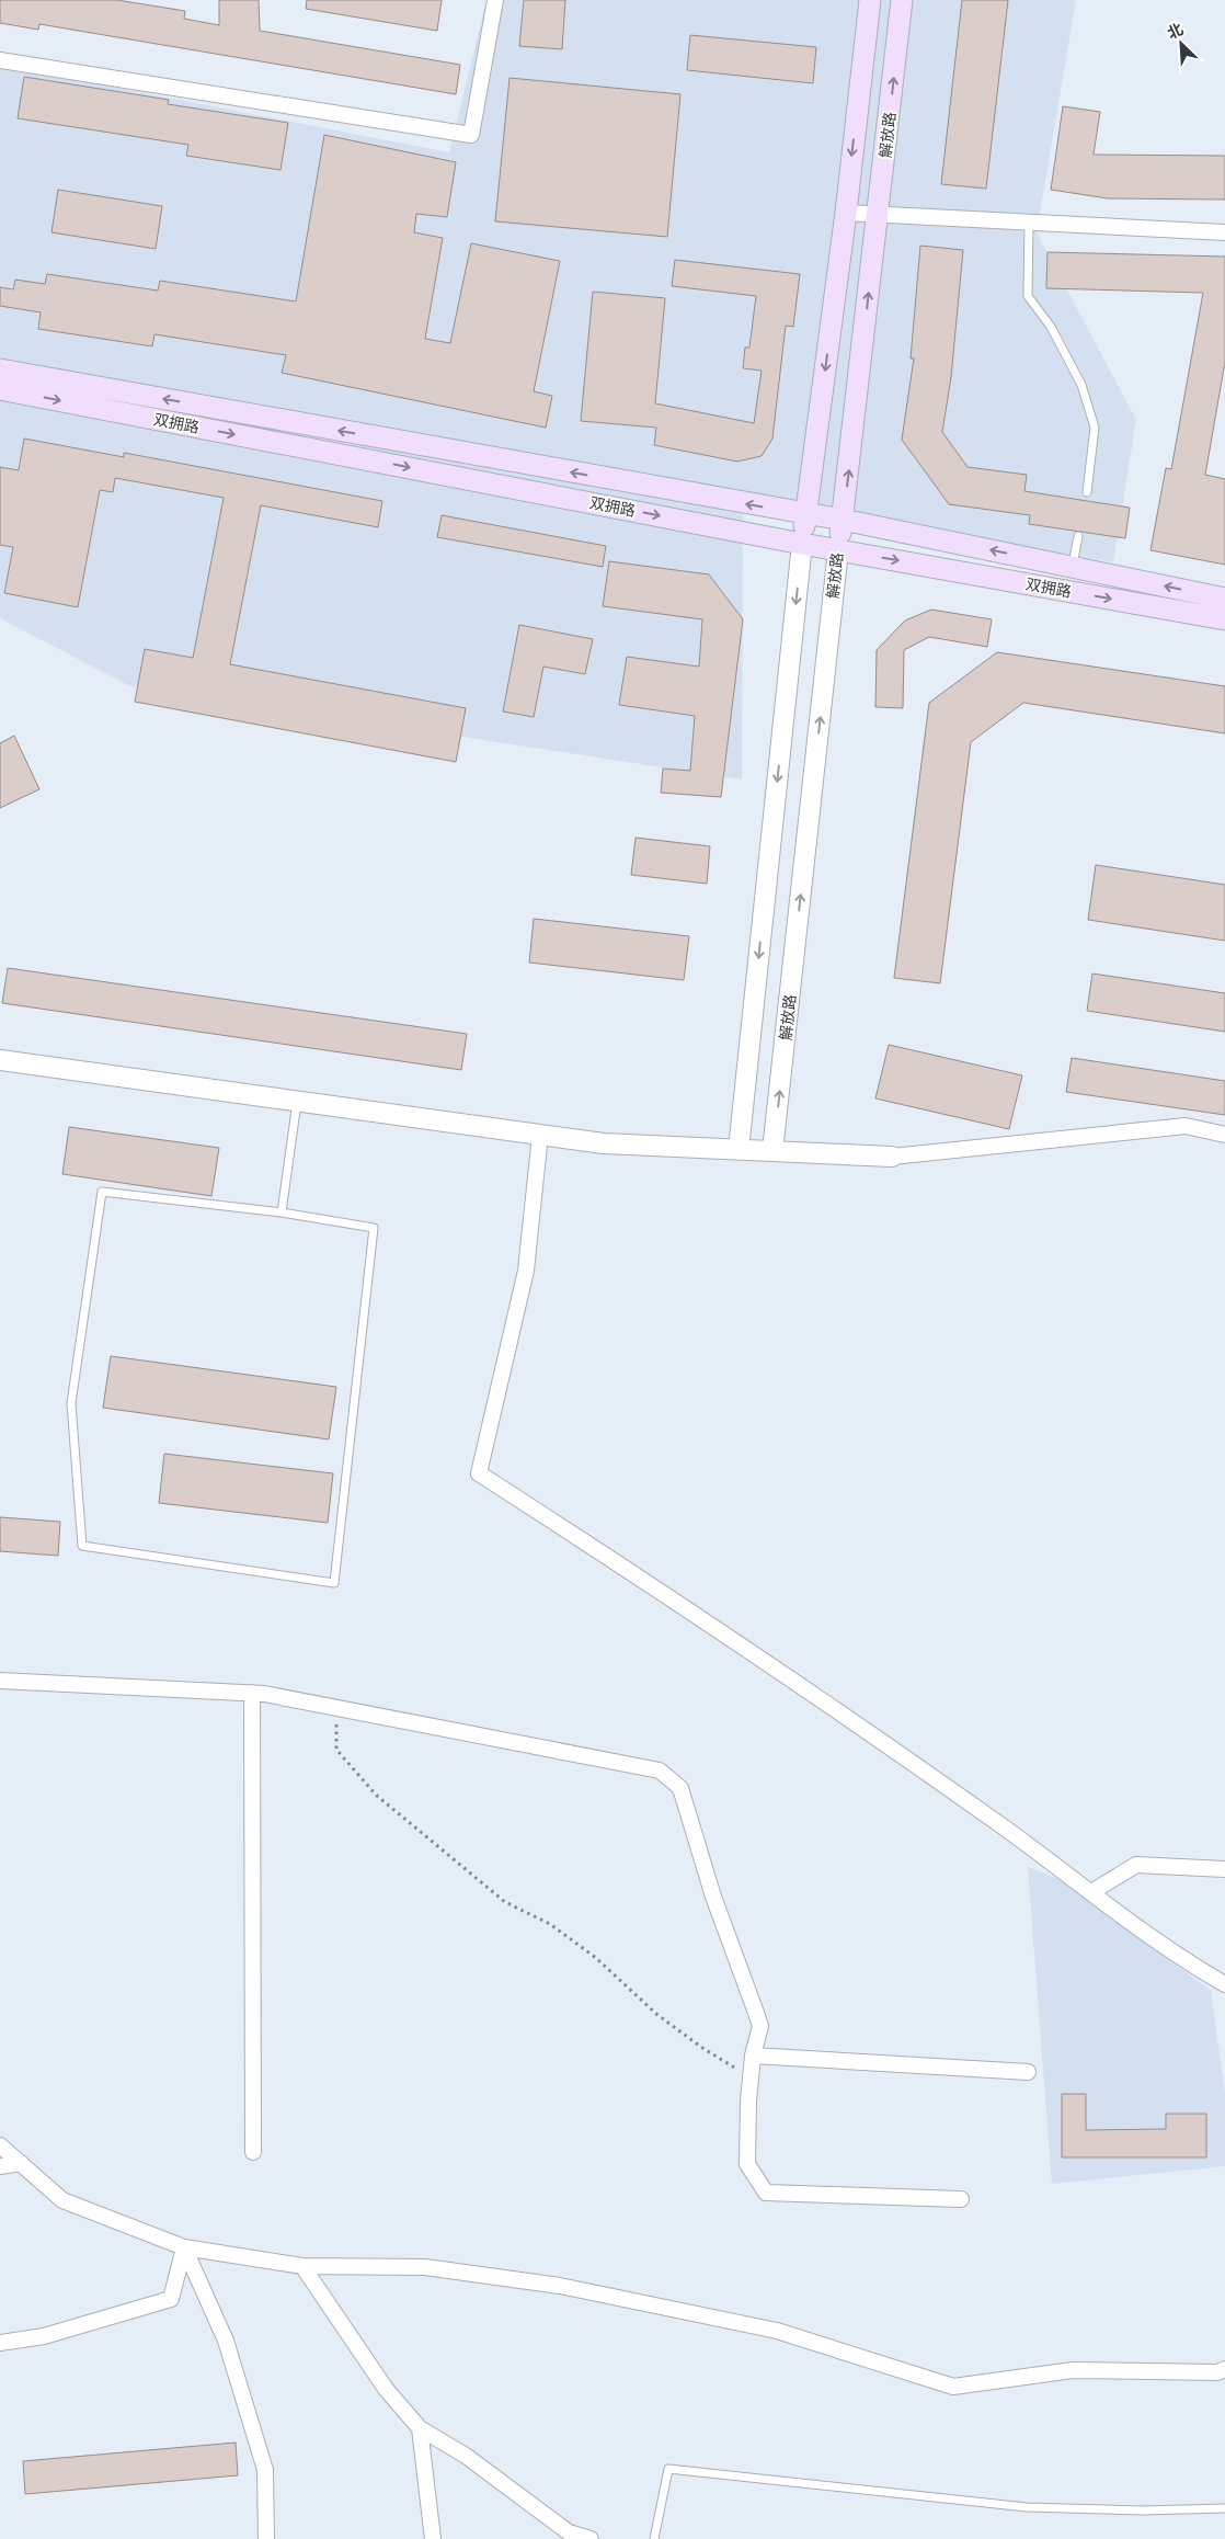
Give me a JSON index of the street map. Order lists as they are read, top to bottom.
{
  "streets": {
    "main road": ["解放路", "双拥路"]
  },
  "crossings": [
    ["解放路", "双拥路"]
  ],
  "north": "top left"
}
